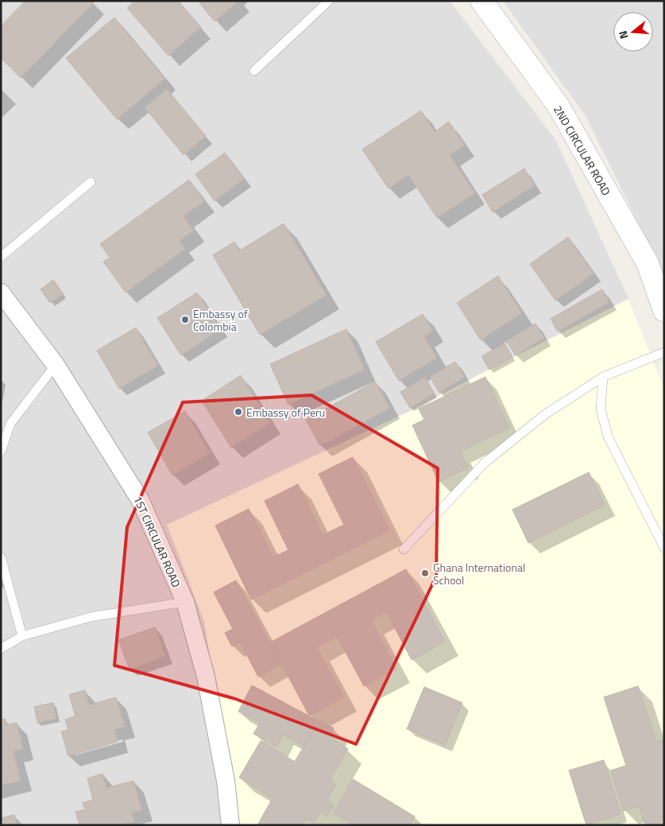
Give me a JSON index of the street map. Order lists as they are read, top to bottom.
{
  "streets": {
    "street": ["2ND CIRCULAR ROAD", "1ST CIRCULAR ROAD"]
  },
  "places": ["Embassy of Colombia", "Embassy of Peru", "Ghana International School"],
  "north": "left"
}
